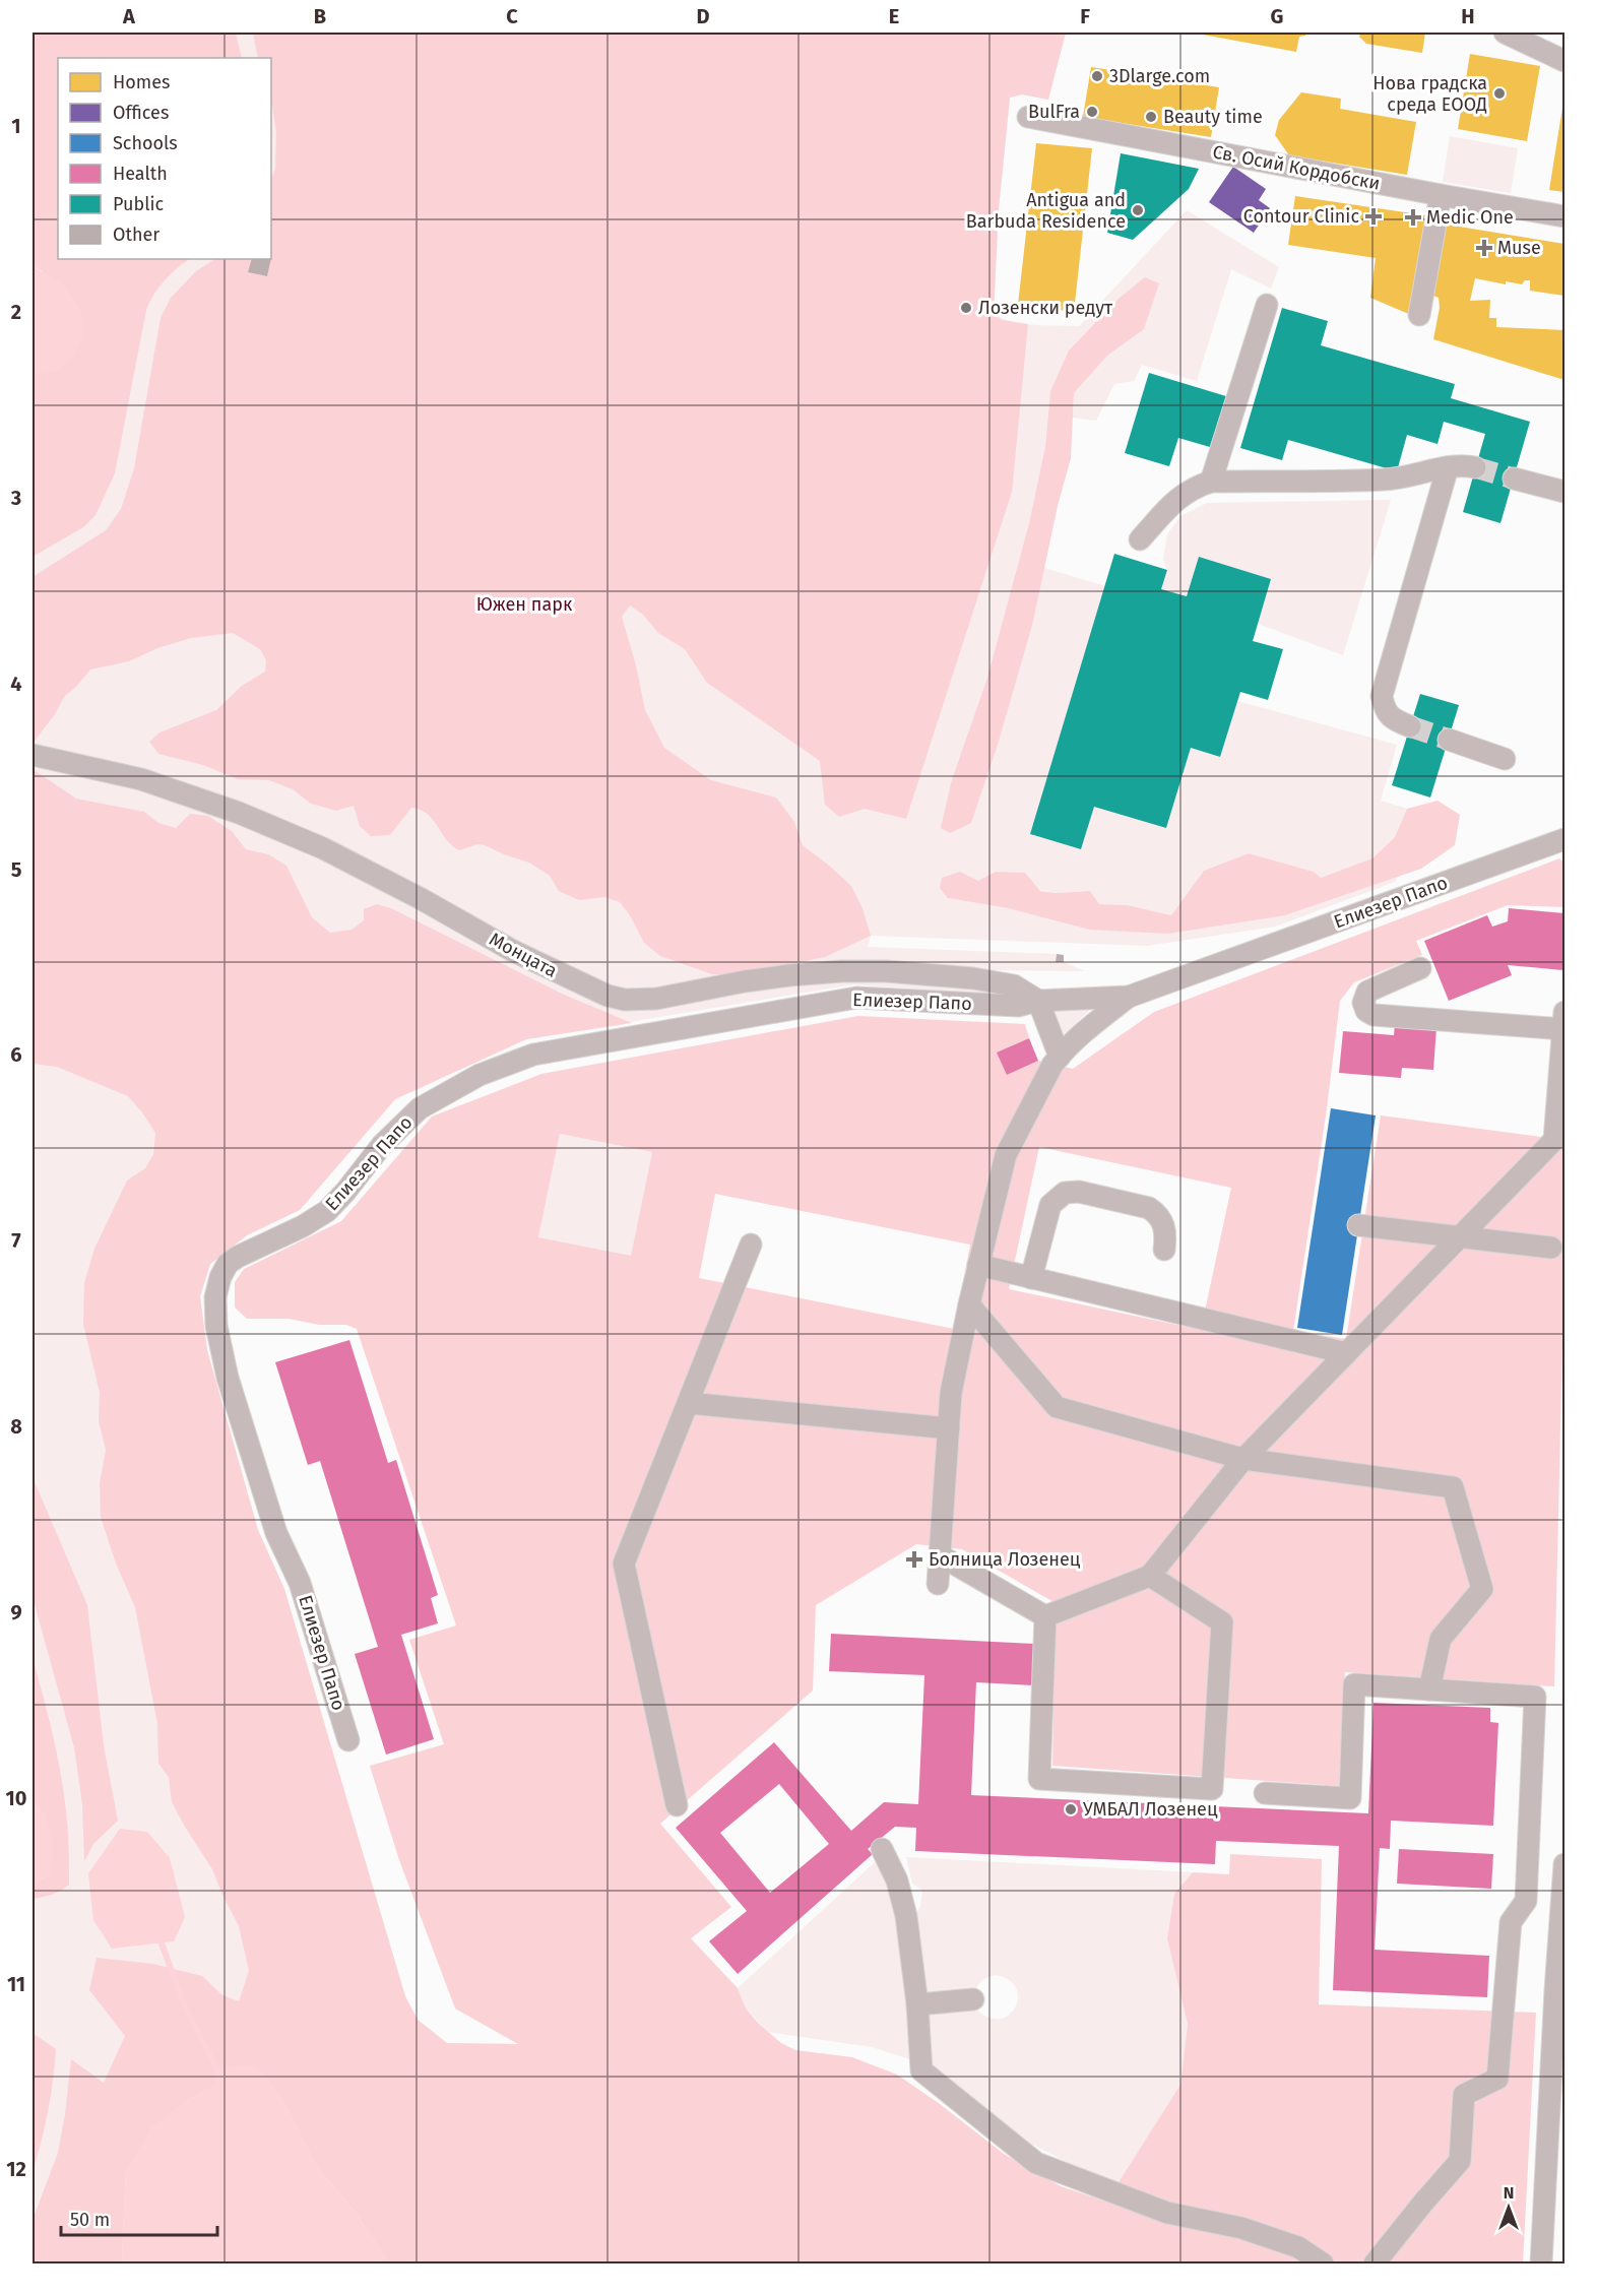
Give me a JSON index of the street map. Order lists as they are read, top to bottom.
{
  "streets": {
    "street": ["Св. Осий Кордобски", "Елиезер Папо", "Монцата"]
  },
  "crossings": [
    ["Елиезер Папо", "Монцата"]
  ],
  "parks": ["Южен парк"],
  "places": {
    "other": [
      "3Dlarge.com",
      "Нова градска среда ЕООД",
      "BulFra",
      "Beauty time",
      "Antigua and Barbuda Residence",
      "Лозенски редут",
      "УМБАЛ Лозенец"
    ],
    "health": [
      "Contour Clinic",
      "Medic One",
      "Muse",
      "Болница Лозенец"
    ]
  },
  "legend": [
    "Homes",
    "Offices",
    "Schools",
    "Health",
    "Public",
    "Other"
  ],
  "scale_bar": "50 m",
  "north": "top",
  "grid": {
    "columns": [
      "A",
      "B",
      "C",
      "D",
      "E",
      "F",
      "G",
      "H"
    ],
    "rows": [
      "1",
      "2",
      "3",
      "4",
      "5",
      "6",
      "7",
      "8",
      "9",
      "10",
      "11",
      "12"
    ]
  }
}
